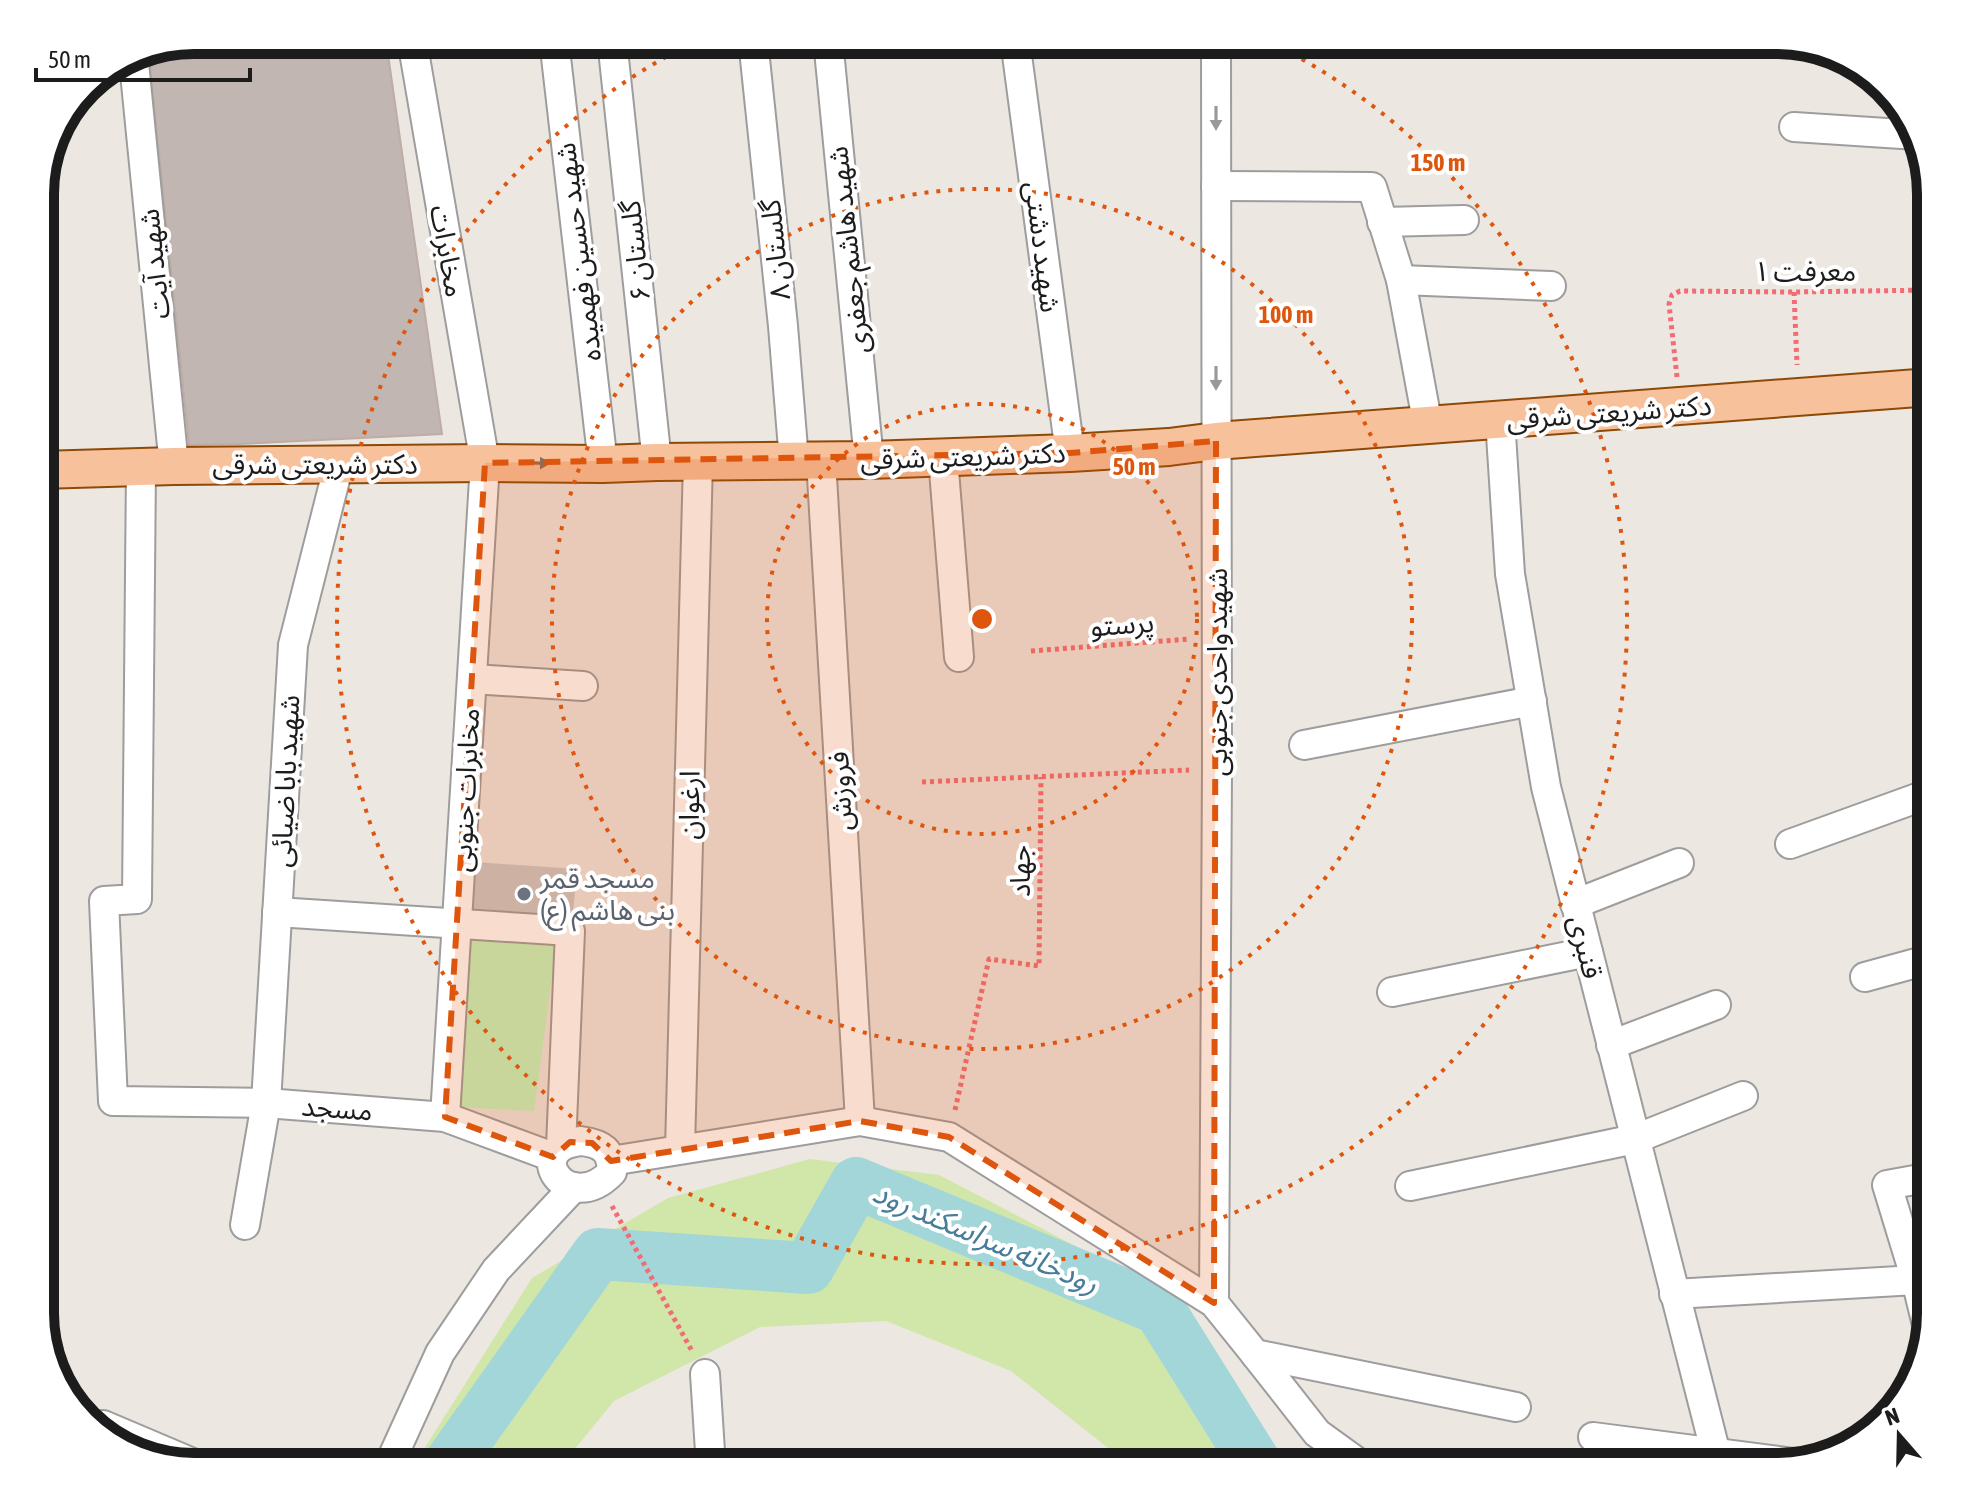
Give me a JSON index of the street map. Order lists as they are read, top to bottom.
{
  "streets": {
    "main road": ["دکتر شریعتی شرقی"],
    "street": [
      "شهید دشتی",
      "گلستان ۸",
      "شهيد هاشم جعفری",
      "مخابرات",
      "گلستان ۶",
      "شهيد حسین فهمیده",
      "شهید آیت",
      "شهید واحدی جنوبی",
      "شهيد بابا ضيائی",
      "مخابرات جنوبی",
      "فروزش",
      "ارغوان",
      "قنبری",
      "مسجد"
    ],
    "path": ["معرفت ۱", "پرستو", "جهاد"]
  },
  "crossings": [
    ["شهید دشتی", "دکتر شریعتی شرقی"],
    ["گلستان ۸", "دکتر شریعتی شرقی"],
    ["گلستان ۸", "فروزش"],
    ["شهيد هاشم جعفری", "دکتر شریعتی شرقی"],
    ["مخابرات", "دکتر شریعتی شرقی"],
    ["مخابرات", "مخابرات جنوبی"],
    ["گلستان ۶", "دکتر شریعتی شرقی"],
    ["شهيد حسین فهمیده", "دکتر شریعتی شرقی"],
    ["شهید آیت", "دکتر شریعتی شرقی"],
    ["شهید آیت", "مسجد"],
    ["معرفت ۱", "دکتر شریعتی شرقی"],
    ["دکتر شریعتی شرقی", "شهید واحدی جنوبی"],
    ["دکتر شریعتی شرقی", "شهيد بابا ضيائی"],
    ["دکتر شریعتی شرقی", "مخابرات جنوبی"],
    ["دکتر شریعتی شرقی", "فروزش"],
    ["دکتر شریعتی شرقی", "ارغوان"],
    ["دکتر شریعتی شرقی", "قنبری"],
    ["پرستو", "شهید واحدی جنوبی"],
    ["شهيد بابا ضيائی", "مسجد"],
    ["مخابرات جنوبی", "مسجد"]
  ],
  "water": ["رودخانه سراسکند رود"],
  "places": ["مسجد قمر بنی هاشم (ع)"],
  "scale_bar": "50 m",
  "north": "top",
  "rings": ["150 m", "100 m", "50 m"]
}
